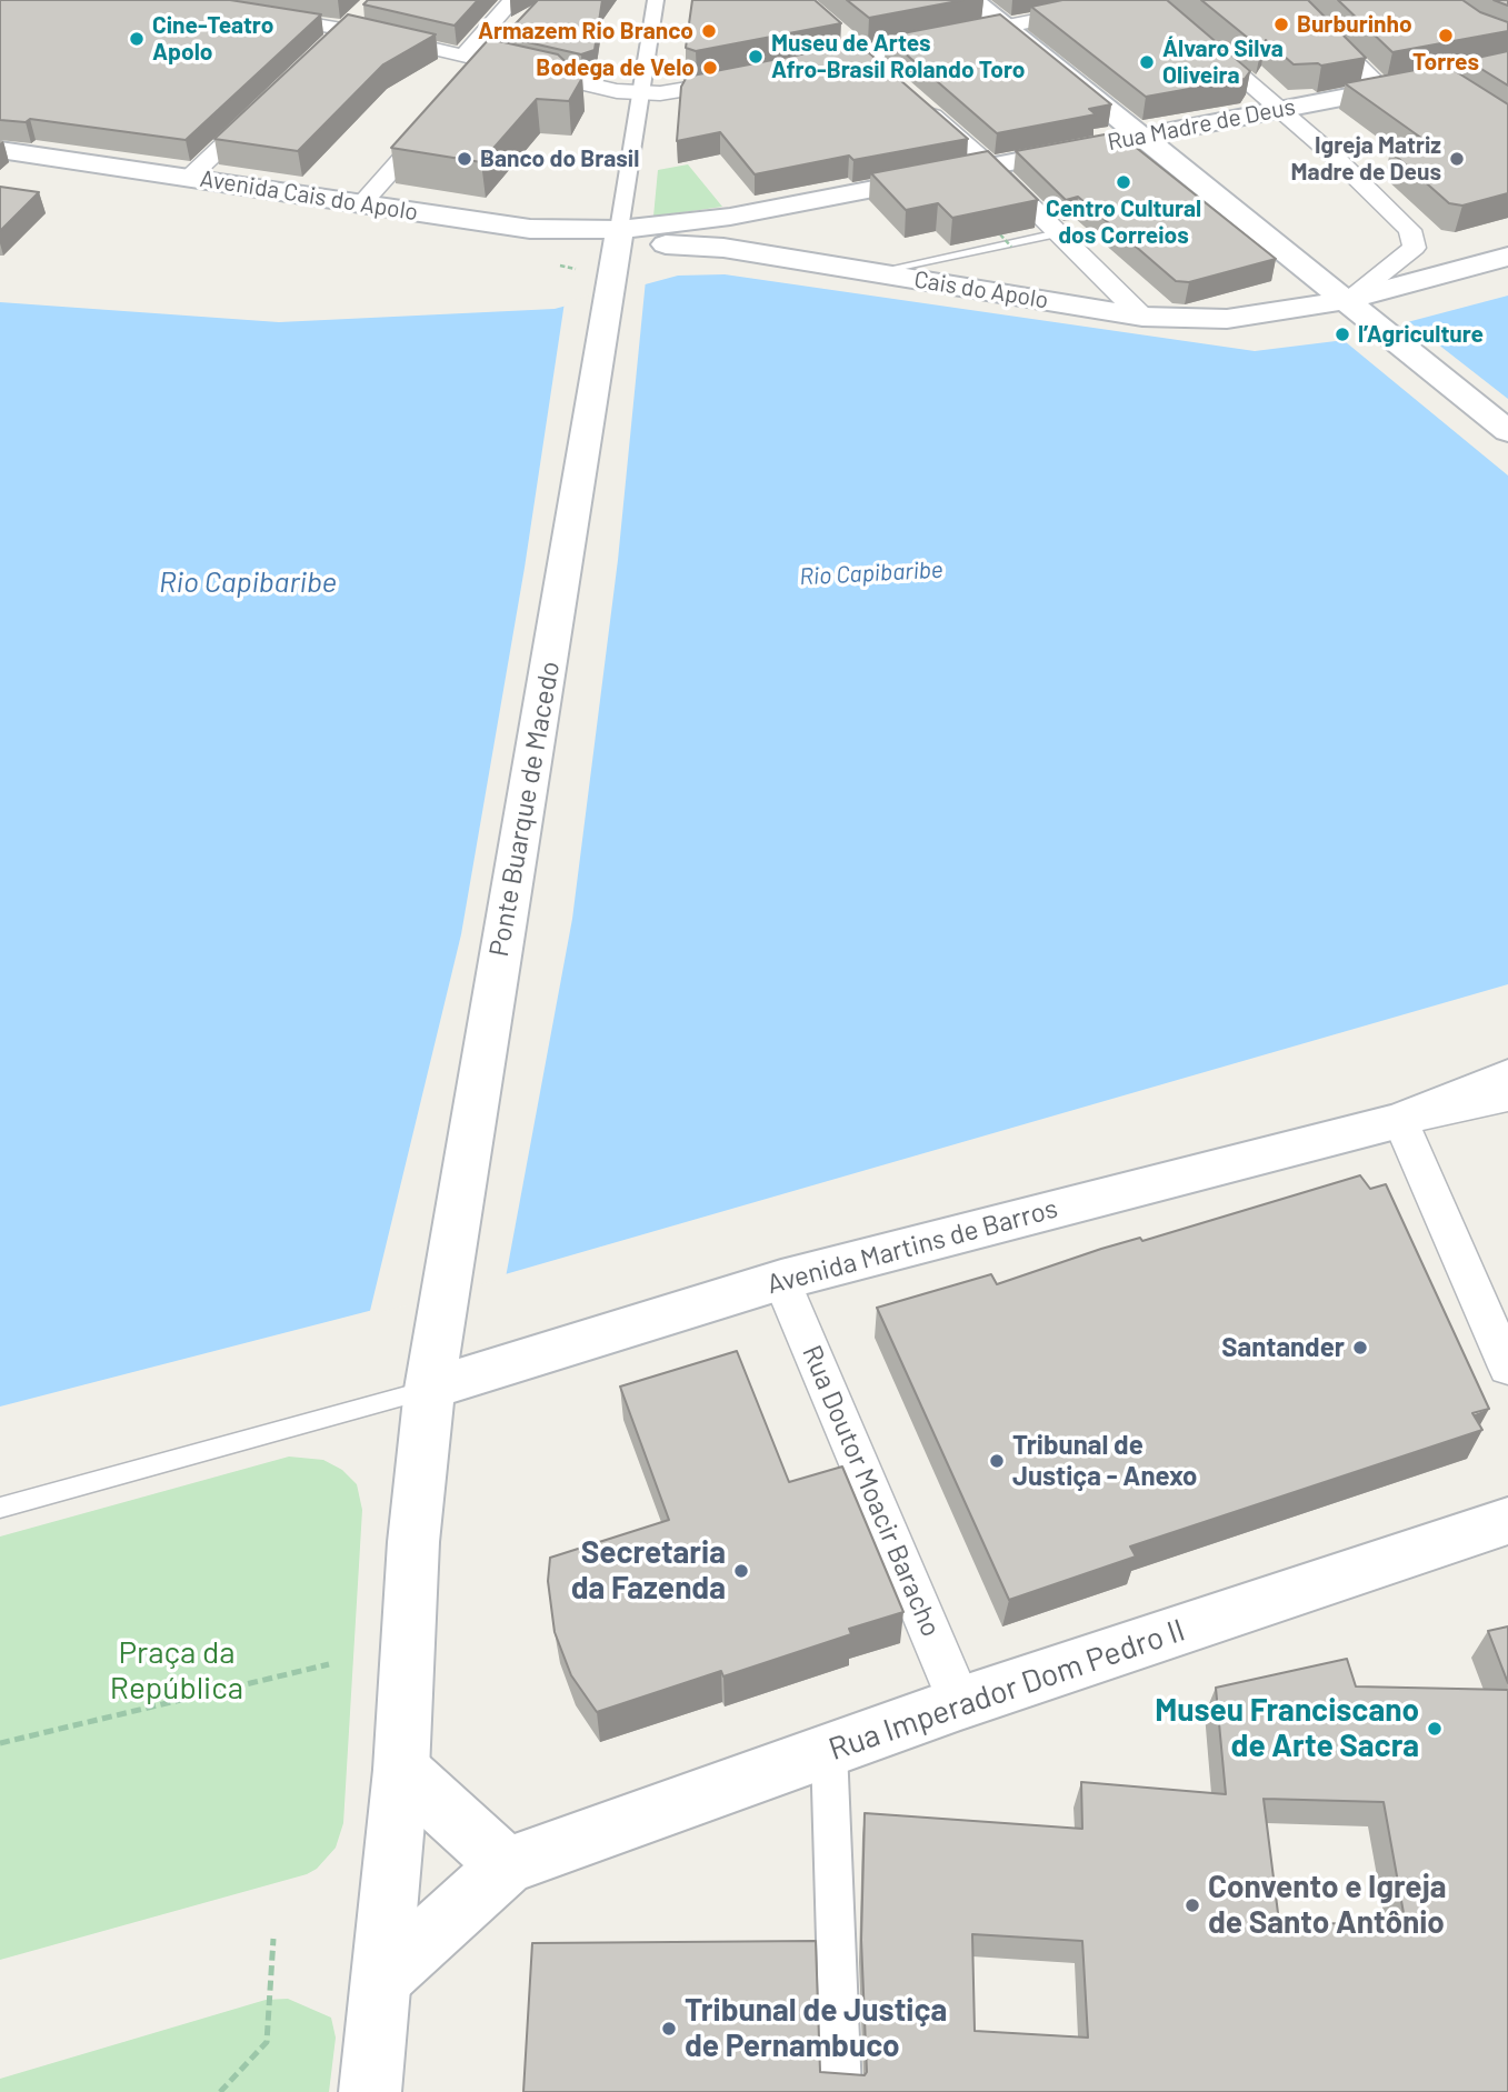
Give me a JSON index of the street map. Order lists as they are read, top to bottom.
{
  "streets": {
    "main road": [
      "Rua Madre de Deus",
      "Avenida Cais do Apolo",
      "Cais do Apolo",
      "Ponte Buarque de Macedo",
      "Avenida Martins de Barros",
      "Rua Imperador Dom Pedro II"
    ],
    "street": ["Rua Doutor Moacir Baracho"]
  },
  "crossings": [
    ["Rua Madre de Deus", "Avenida Cais do Apolo"],
    ["Rua Madre de Deus", "Cais do Apolo"],
    ["Rua Madre de Deus", "Ponte Buarque de Macedo"],
    ["Avenida Cais do Apolo", "Cais do Apolo"],
    ["Avenida Cais do Apolo", "Ponte Buarque de Macedo"],
    ["Cais do Apolo", "Ponte Buarque de Macedo"],
    ["Ponte Buarque de Macedo", "Avenida Martins de Barros"],
    ["Avenida Martins de Barros", "Rua Doutor Moacir Baracho"],
    ["Rua Doutor Moacir Baracho", "Rua Imperador Dom Pedro II"]
  ],
  "water": ["Rio Capibaribe"],
  "parks": ["Praça da República"],
  "places": [
    "Burburinho",
    "Armazem Rio Branco",
    "Torres",
    "Cine-Teatro Apolo",
    "Museu de Artes Afro-Brasil Rolando Toro",
    "Álvaro Silva Oliveira",
    "Bodega de Velo",
    "Banco do Brasil",
    "Igreja Matriz Madre de Deus",
    "Centro Cultural dos Correios",
    "l’Agriculture",
    "Santander",
    "Tribunal de Justiça - Anexo",
    "Secretaria da Fazenda",
    "Museu Franciscano de Arte Sacra",
    "Convento e Igreja de Santo Antônio",
    "Tribunal de Justiça de Pernambuco"
  ]
}
